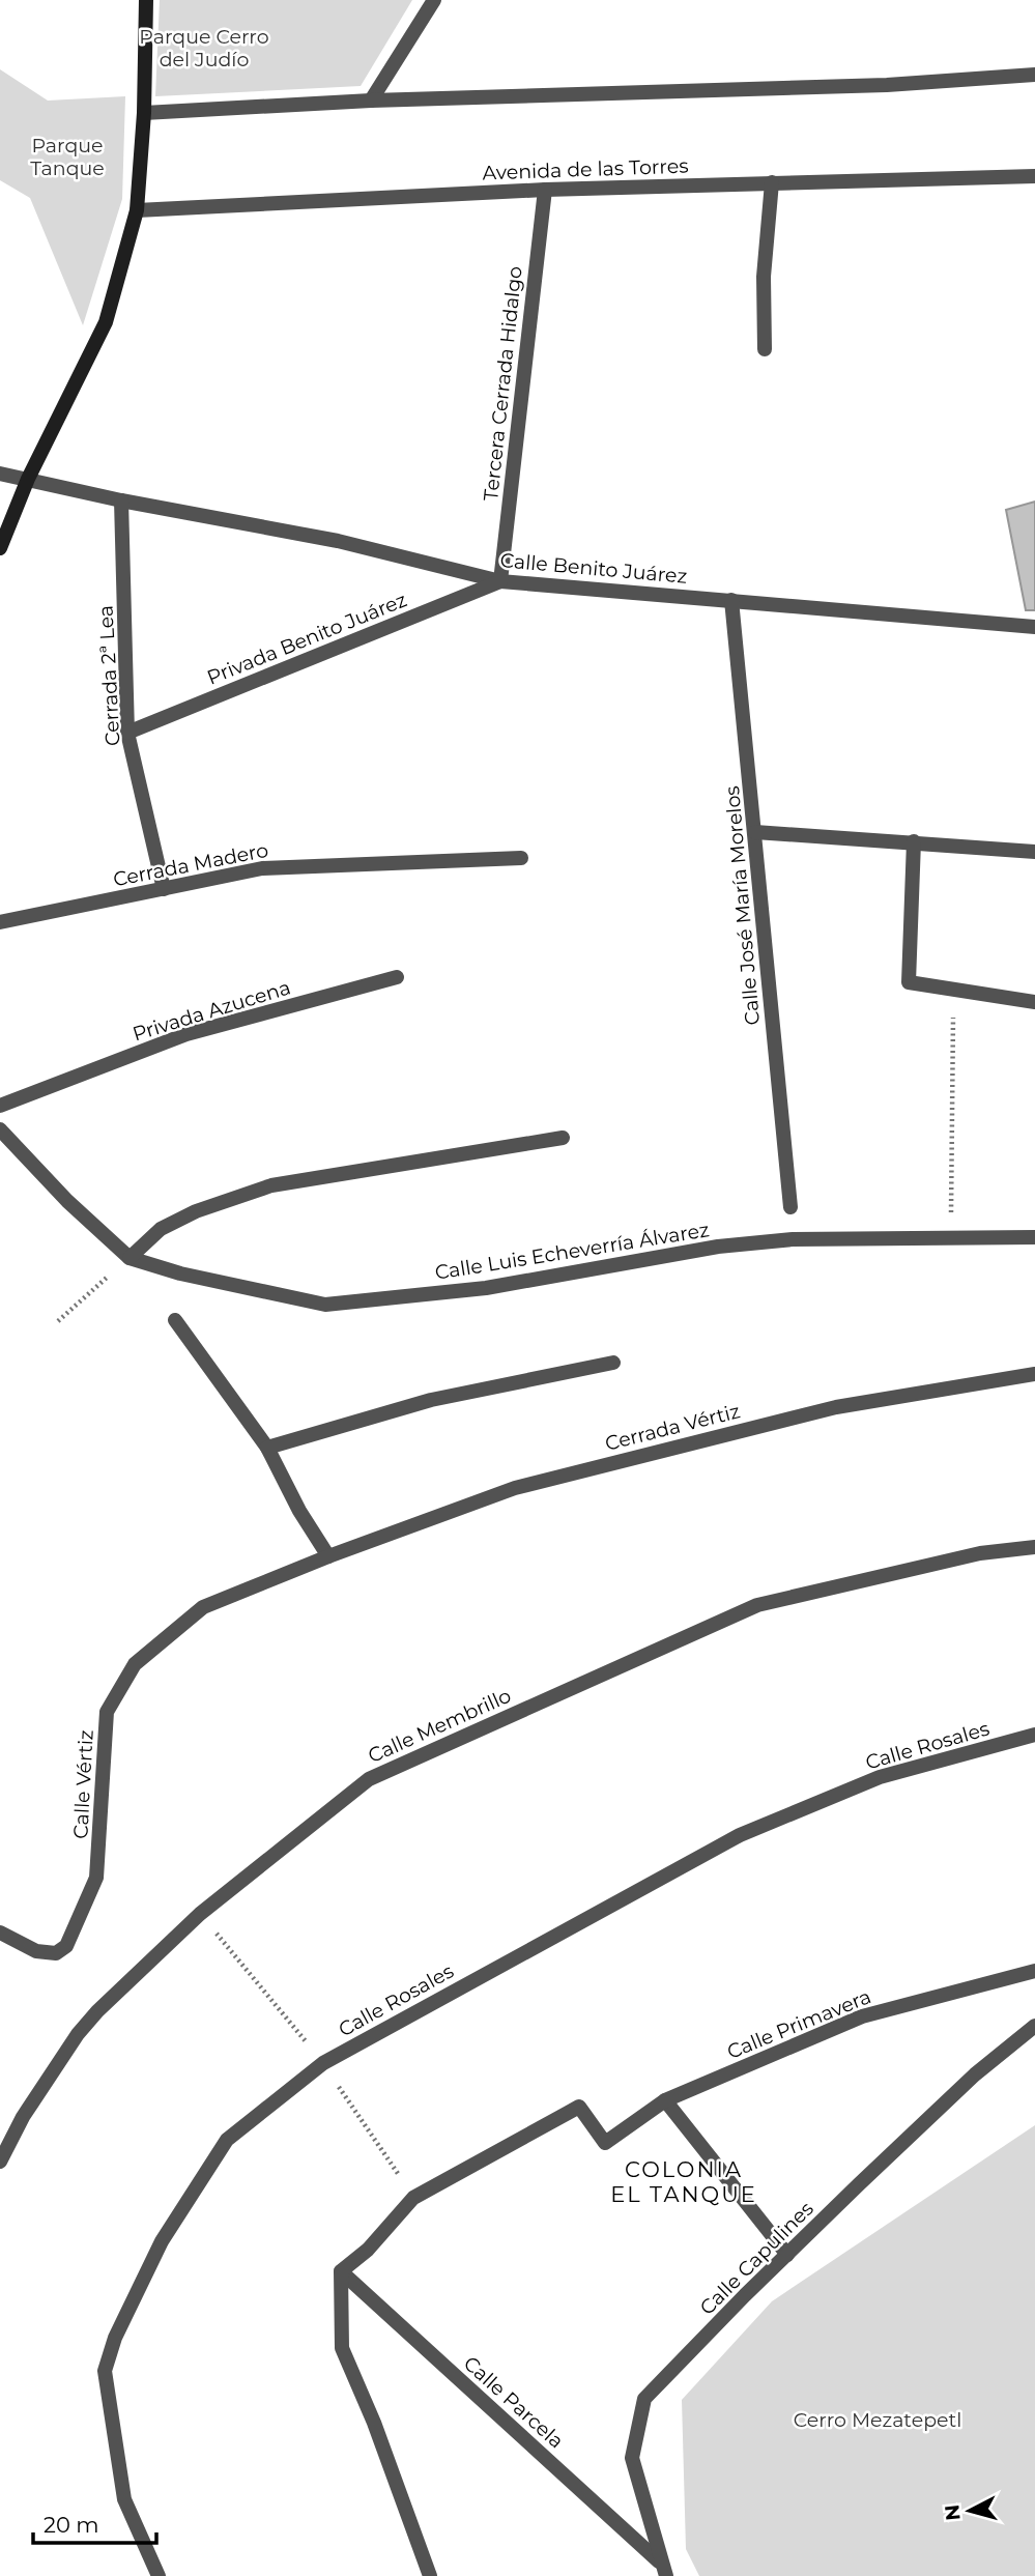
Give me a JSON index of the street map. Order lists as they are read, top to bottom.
{
  "streets": {
    "street": [
      "Avenida de las Torres",
      "Tercera Cerrada Hidalgo",
      "Calle Benito Juárez",
      "Privada Benito Juárez",
      "Cerrada 2ª Lea",
      "Cerrada Madero",
      "Calle José María Morelos",
      "Privada Azucena",
      "Calle Luis Echeverría Álvarez",
      "Cerrada Vértiz",
      "Calle Membrillo",
      "Calle Rosales",
      "Calle Vértiz",
      "Calle Primavera",
      "Calle Capulines",
      "Calle Parcela"
    ]
  },
  "crossings": [
    ["Avenida de las Torres", "Tercera Cerrada Hidalgo"],
    ["Tercera Cerrada Hidalgo", "Calle Benito Juárez"],
    ["Tercera Cerrada Hidalgo", "Privada Benito Juárez"],
    ["Calle Benito Juárez", "Privada Benito Juárez"],
    ["Calle Benito Juárez", "Cerrada 2ª Lea"],
    ["Calle Benito Juárez", "Calle José María Morelos"],
    ["Privada Benito Juárez", "Cerrada 2ª Lea"],
    ["Cerrada 2ª Lea", "Cerrada Madero"],
    ["Cerrada Vértiz", "Calle Vértiz"],
    ["Calle Primavera", "Calle Parcela"],
    ["Calle Capulines", "Calle Parcela"]
  ],
  "districts": ["COLONIA EL TANQUE"],
  "parks": ["Parque Cerro del Judío", "Parque Tanque", "Cerro Mezatepetl"],
  "scale_bar": "20 m",
  "north": "left"
}
